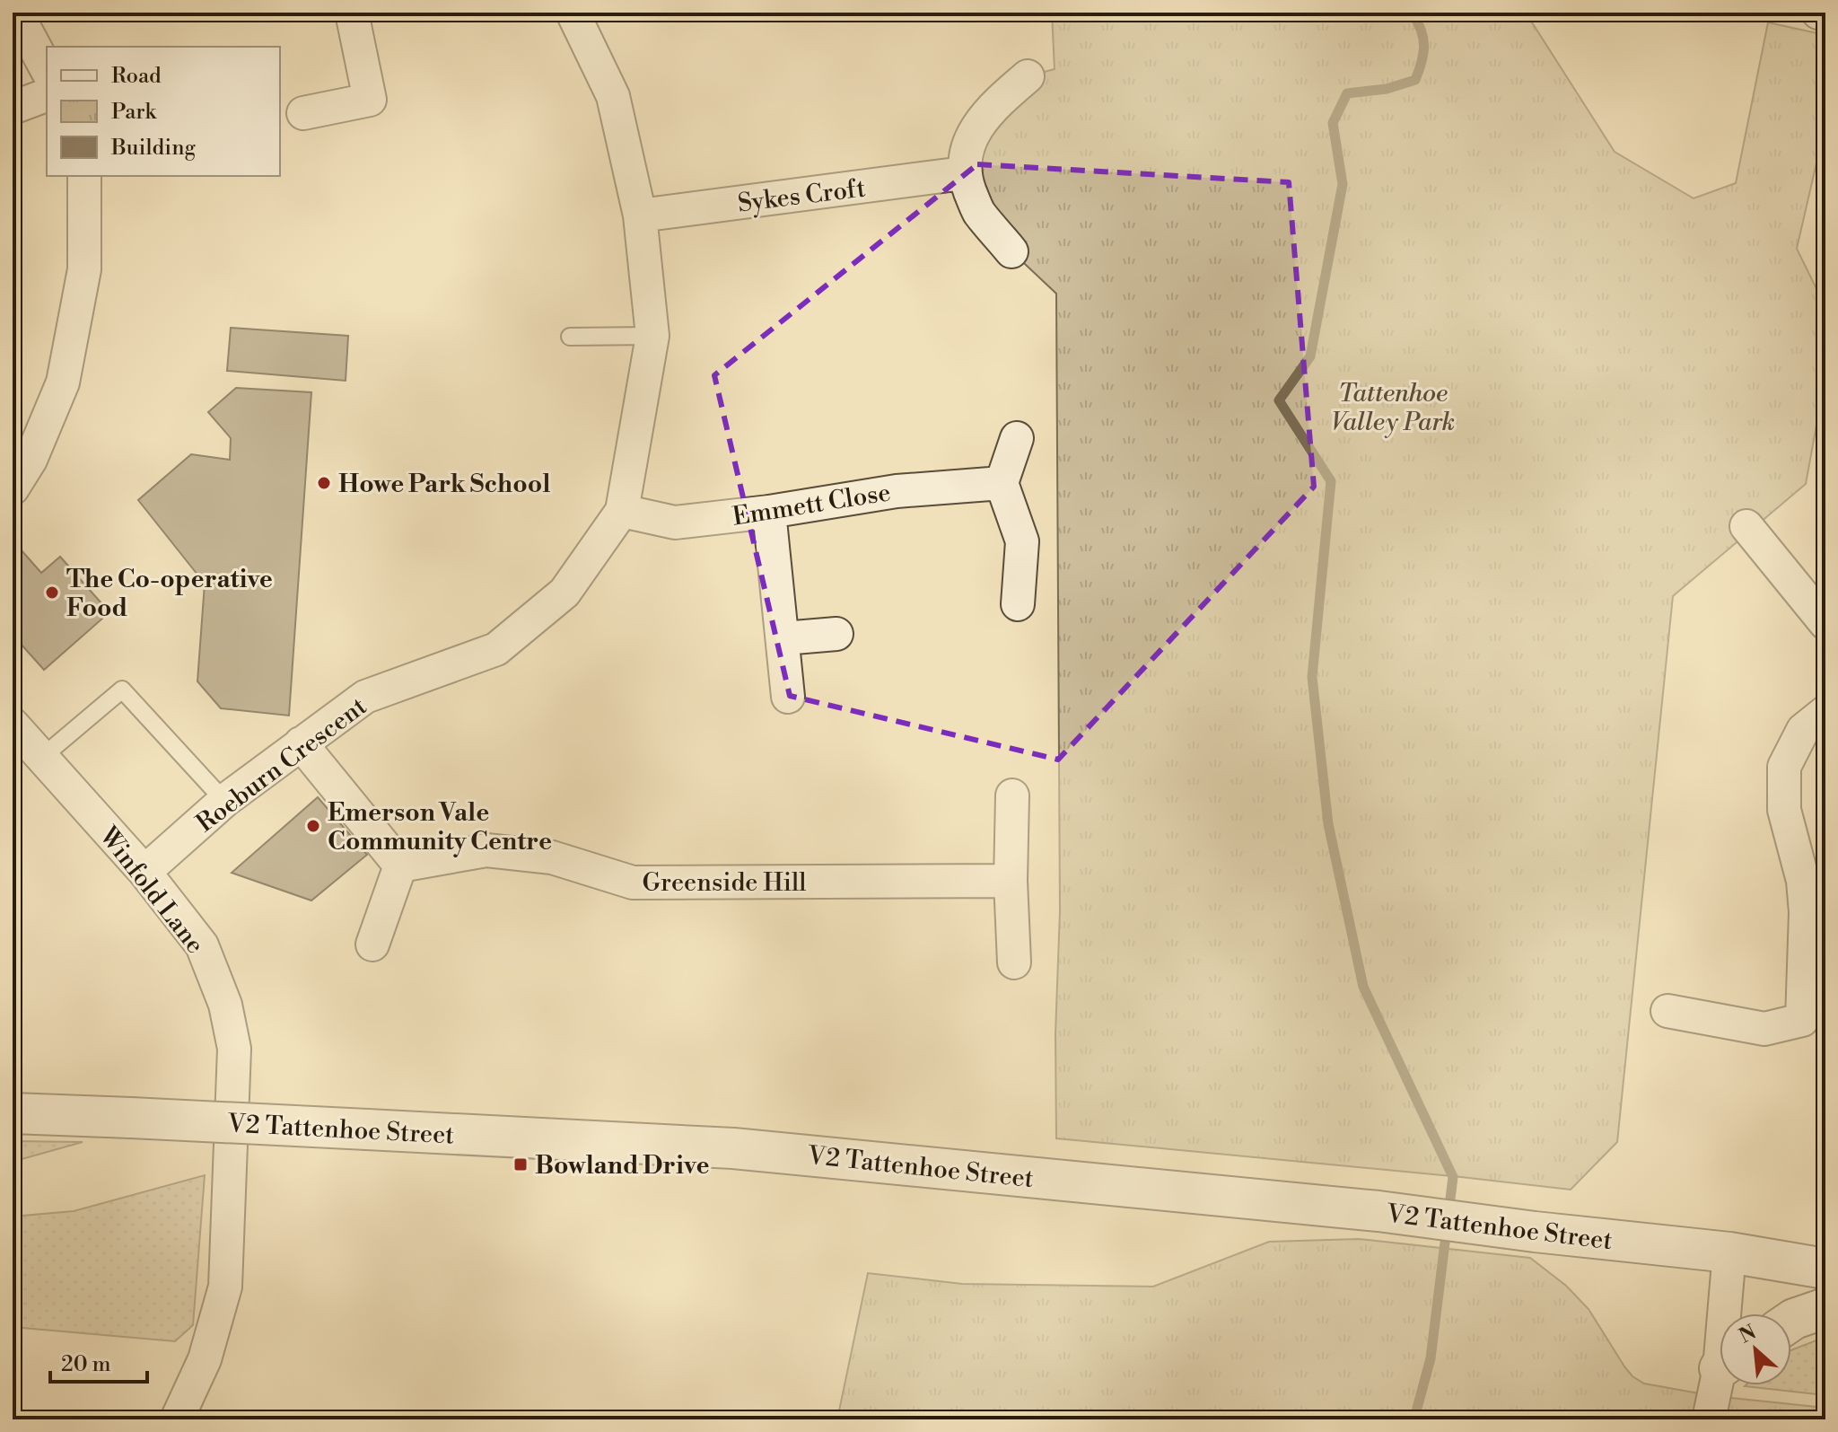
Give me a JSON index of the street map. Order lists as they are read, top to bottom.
{
  "streets": {
    "street": [
      "Sykes Croft",
      "Emmett Close",
      "Roeburn Crescent",
      "Greenside Hill",
      "Winfold Lane",
      "V2 Tattenhoe Street"
    ]
  },
  "crossings": [
    ["Sykes Croft", "Roeburn Crescent"],
    ["Emmett Close", "Roeburn Crescent"],
    ["Roeburn Crescent", "Winfold Lane"]
  ],
  "parks": ["Tattenhoe Valley Park"],
  "places": {
    "other": ["Howe Park School", "The Co-operative Food", "Emerson Vale Community Centre"],
    "transit": ["Bowland Drive"]
  },
  "legend": ["Road", "Park", "Building"],
  "scale_bar": "20 m",
  "north": "top left"
}
